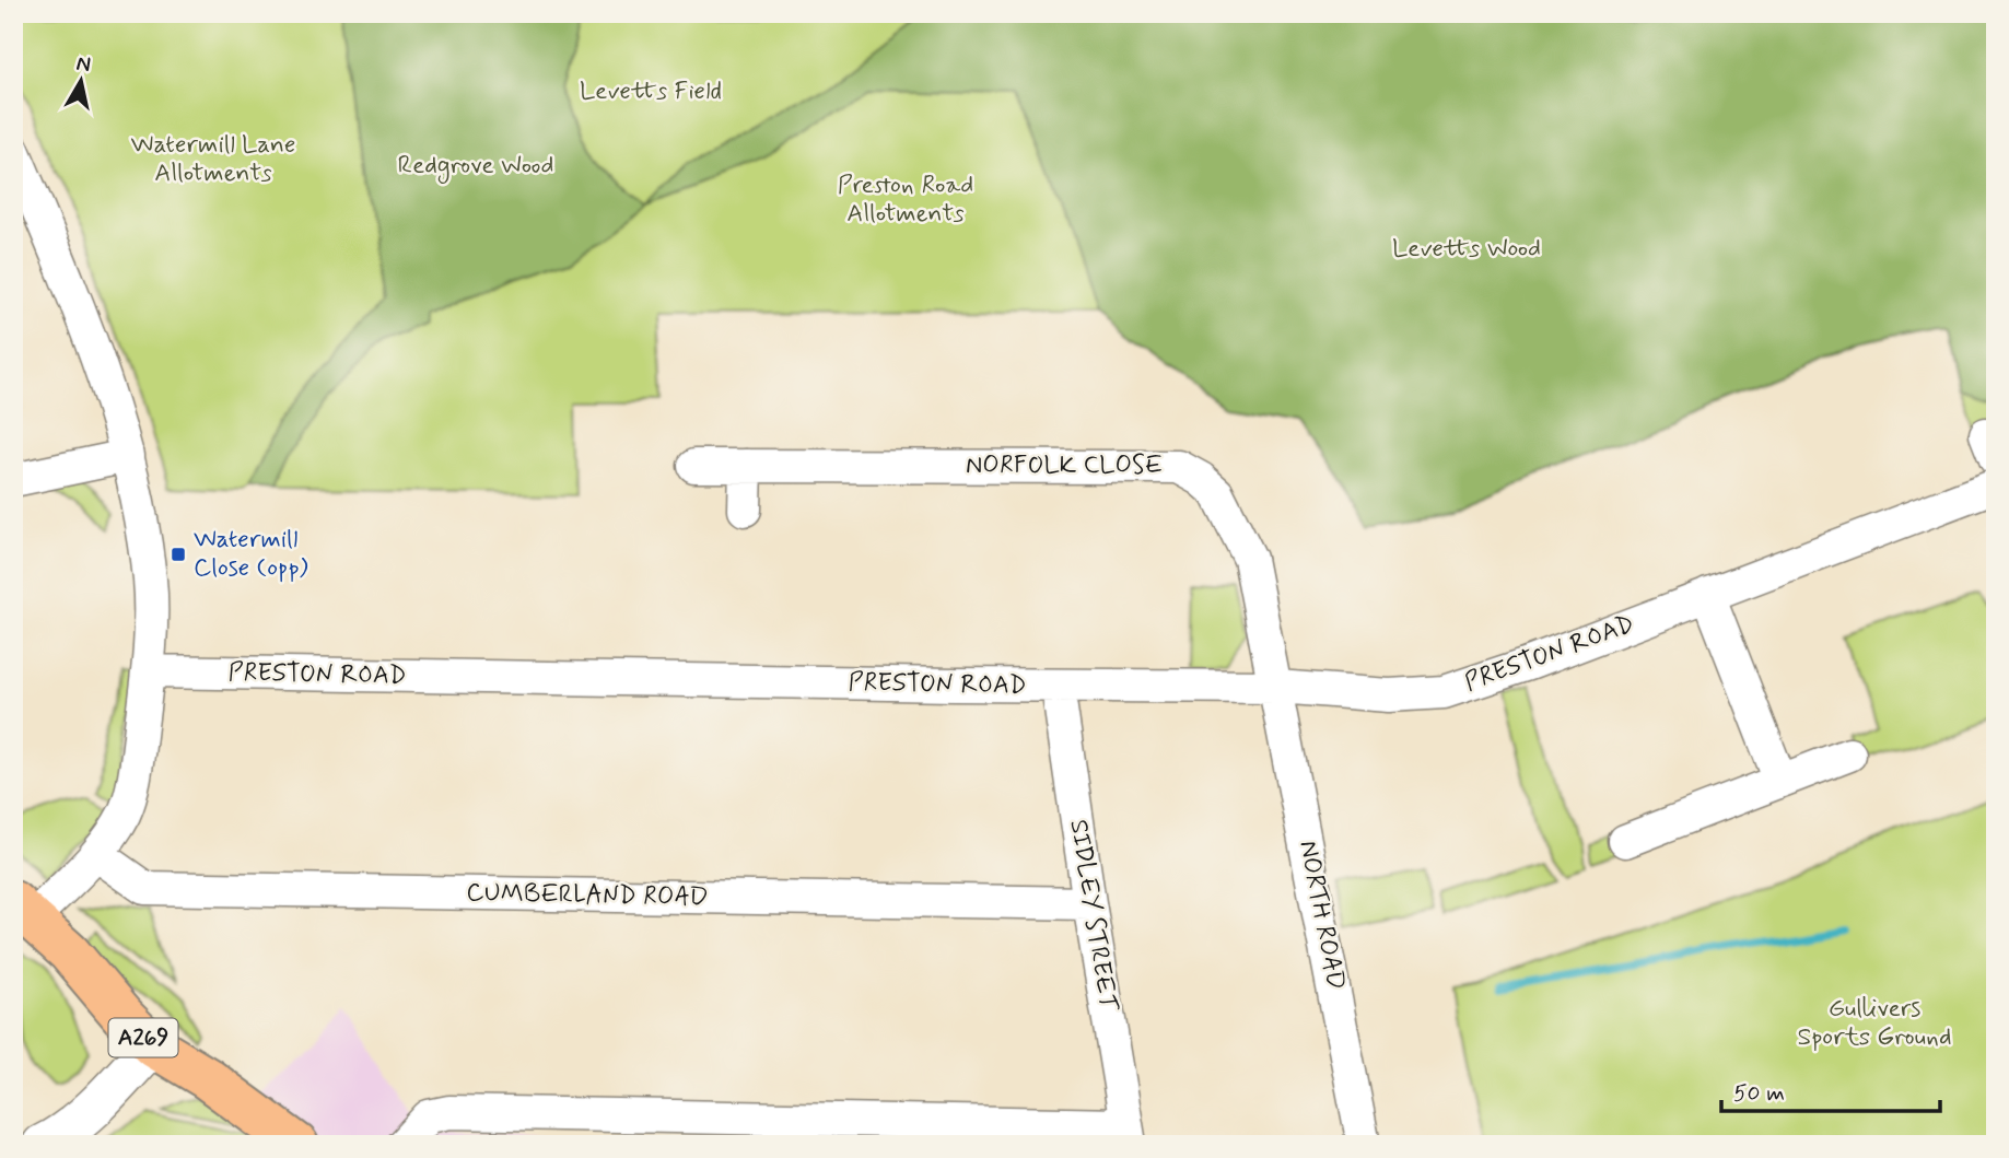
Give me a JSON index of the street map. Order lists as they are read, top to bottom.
{
  "streets": {
    "main road": ["A269"],
    "street": [
      "NORFOLK CLOSE",
      "PRESTON ROAD",
      "CUMBERLAND ROAD",
      "SIDLEY STREET",
      "NORTH ROAD"
    ]
  },
  "crossings": [
    ["NORFOLK CLOSE", "PRESTON ROAD"],
    ["NORFOLK CLOSE", "NORTH ROAD"],
    ["PRESTON ROAD", "SIDLEY STREET"],
    ["PRESTON ROAD", "NORTH ROAD"],
    ["CUMBERLAND ROAD", "SIDLEY STREET"]
  ],
  "parks": [
    "Levetts Field",
    "Watermill Lane Allotments",
    "Redgrove Wood",
    "Preston Road Allotments",
    "Levetts Wood",
    "Gullivers Sports Ground"
  ],
  "places": {
    "transit": ["Watermill Close (opp)"]
  },
  "scale_bar": "50 m",
  "north": "top"
}
